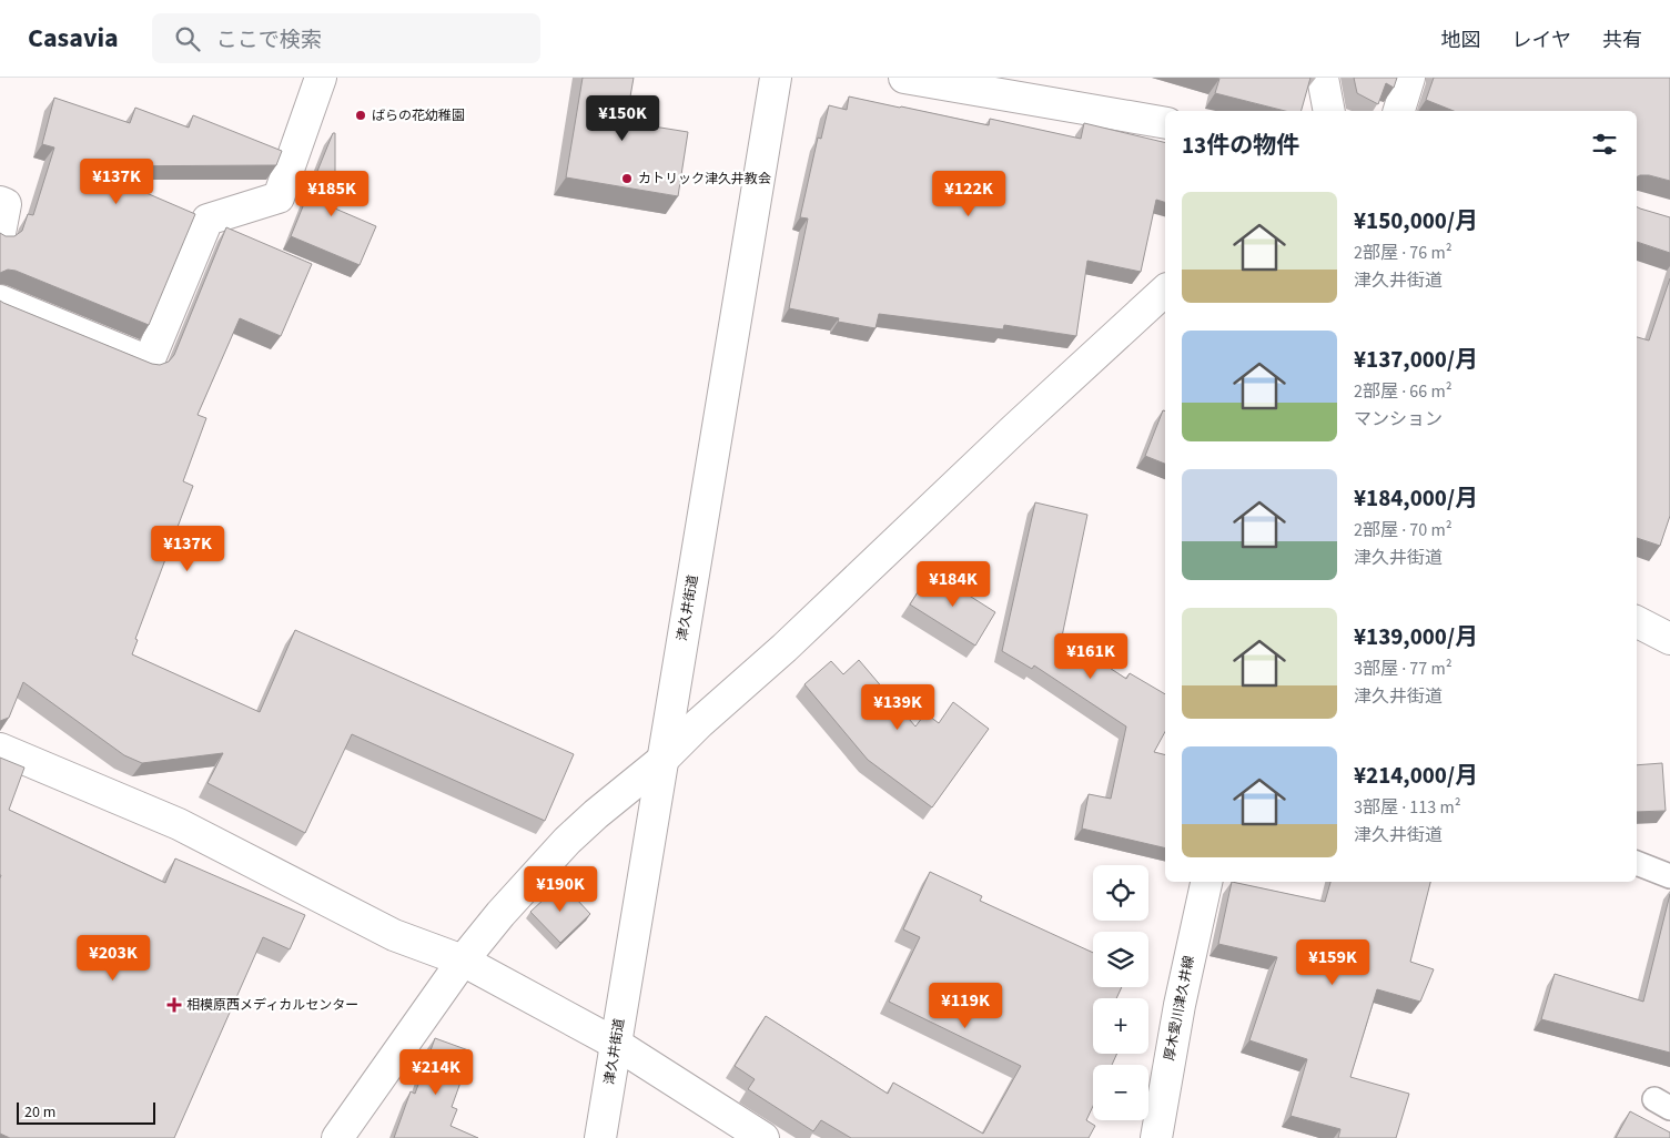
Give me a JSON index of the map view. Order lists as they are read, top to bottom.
{
  "streets": {
    "main road": ["津久井街道", "厚木愛川津久井線"]
  },
  "places": {
    "other": ["ばらの花幼稚園", "カトリック津久井教会"],
    "health": ["相模原西メディカルセンター"]
  },
  "scale_bar": "20 m",
  "page": {
    "header": "Casavia",
    "search": "ここで検索",
    "nav": ["地図", "レイヤ", "共有"],
    "price": [
      "¥150K",
      "¥137K",
      "¥185K",
      "¥122K",
      "¥137K",
      "¥184K",
      "¥161K",
      "¥139K",
      "¥190K",
      "¥203K",
      "¥159K",
      "¥119K",
      "¥214K"
    ],
    "heading": "13件の物件",
    "list": [
      {
        "name": "¥150,000/月",
        "note": "2部屋 · 76 m² · 津久井街道"
      },
      {
        "name": "¥137,000/月",
        "note": "2部屋 · 66 m² · マンション"
      },
      {
        "name": "¥184,000/月",
        "note": "2部屋 · 70 m² · 津久井街道"
      },
      {
        "name": "¥139,000/月",
        "note": "3部屋 · 77 m² · 津久井街道"
      },
      {
        "name": "¥214,000/月",
        "note": "3部屋 · 113 m² · 津久井街道"
      }
    ],
    "map_buttons": ["+", "−"],
    "scale": "20 m"
  }
}
